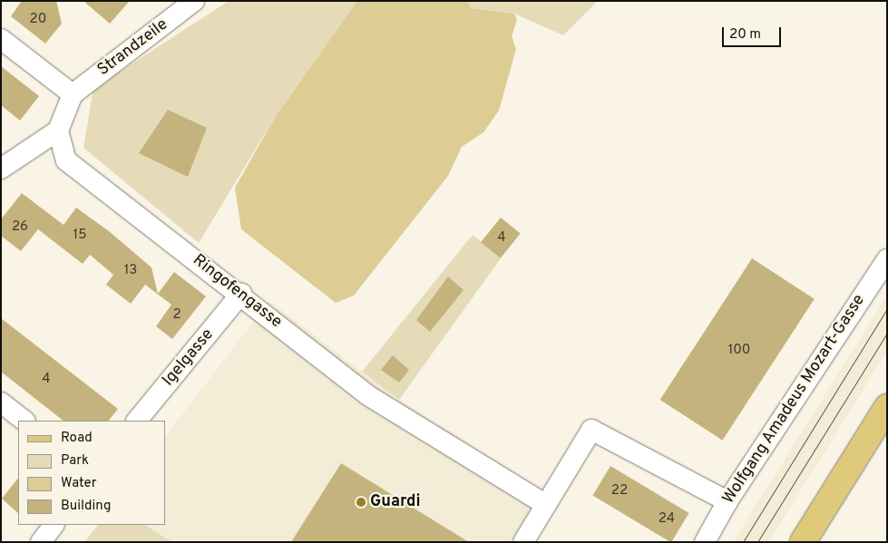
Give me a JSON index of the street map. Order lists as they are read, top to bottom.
{
  "streets": {
    "street": [
      "Strandzeile",
      "Ringofengasse",
      "Igelgasse",
      "Wolfgang Amadeus Mozart-Gasse"
    ]
  },
  "crossings": [
    ["Ringofengasse", "Igelgasse"]
  ],
  "places": ["Guardi"],
  "house_numbers": [
    "20",
    "26",
    "15",
    "4",
    "13",
    "2",
    "100",
    "4",
    "22",
    "24"
  ],
  "legend": [
    "Road",
    "Park",
    "Water",
    "Building"
  ],
  "scale_bar": "20 m"
}
